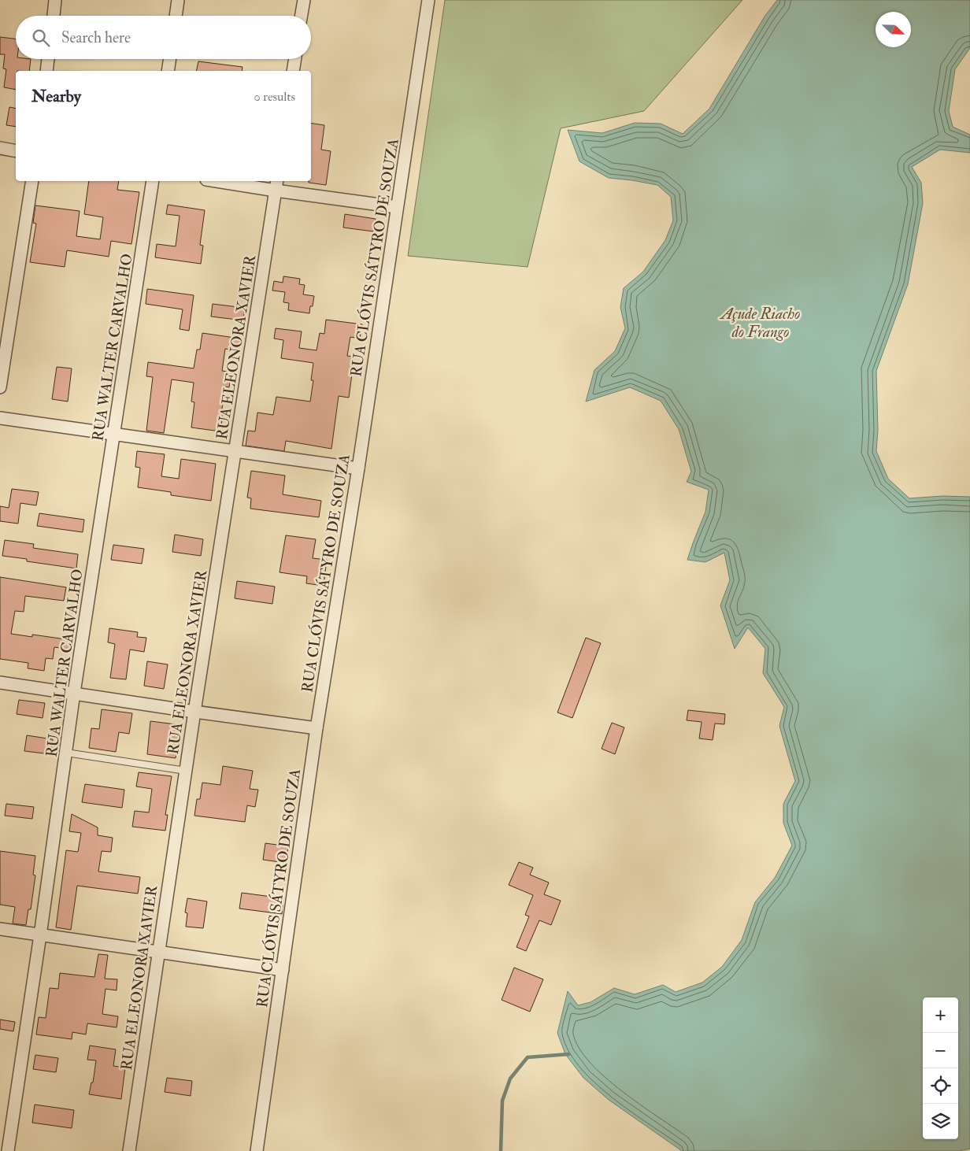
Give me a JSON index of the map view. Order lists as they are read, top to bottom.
{
  "streets": {
    "street": ["RUA CLÓVIS SÁTYRO DE SOUZA", "RUA WALTER CARVALHO", "RUA ELEONORA XAVIER"]
  },
  "water": ["Açude Riacho do Frango"],
  "north": "bottom right",
  "page": {
    "search": "Search here",
    "heading": ["Nearby", "0 results"],
    "map_buttons": ["+", "−"]
  }
}
